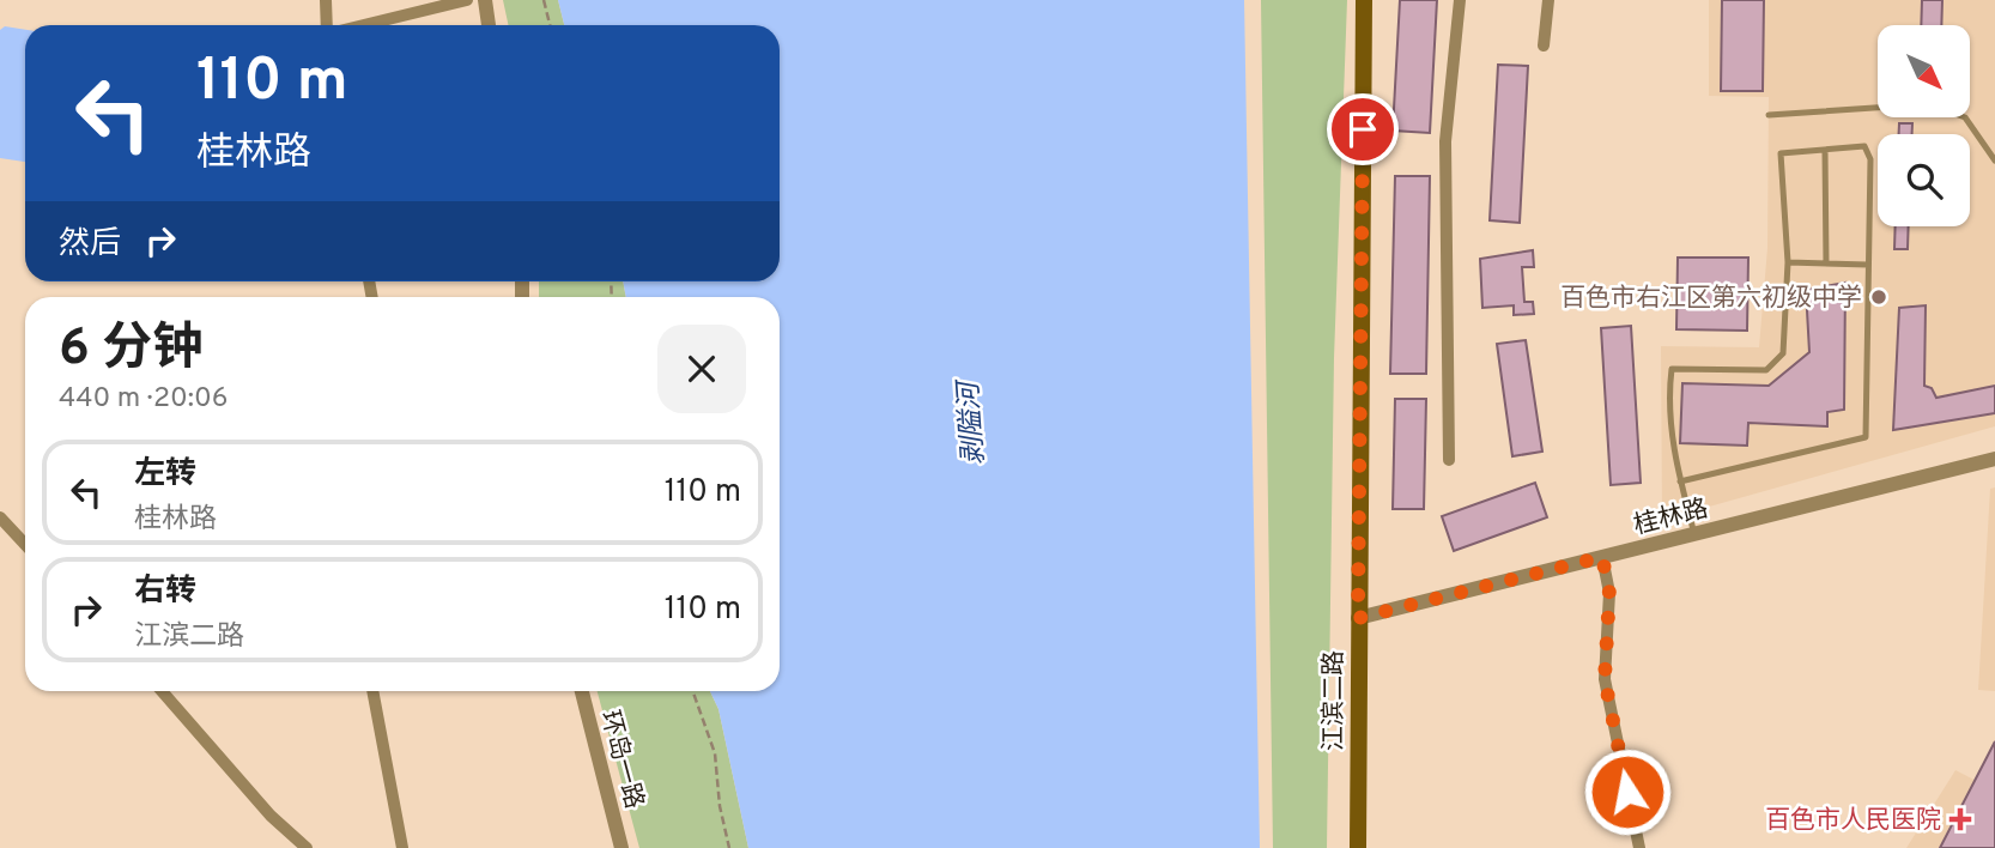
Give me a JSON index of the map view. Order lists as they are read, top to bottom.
{
  "streets": {
    "main road": ["江滨二路"],
    "street": ["桂林路", "环岛一路"]
  },
  "crossings": [
    ["桂林路", "江滨二路"]
  ],
  "water": ["剥隘河"],
  "places": {
    "other": ["百色市右江区第六初级中学"],
    "health": ["百色市人民医院"]
  },
  "north": "bottom right",
  "page": {
    "turn": ["110 m", "桂林路"],
    "then": "然后",
    "heading": ["6 分钟", "440 m · 20:06"],
    "list": [
      {
        "name": "左转",
        "note": "桂林路",
        "value": "110 m"
      },
      {
        "name": "右转",
        "note": "江滨二路",
        "value": "110 m"
      }
    ]
  }
}
